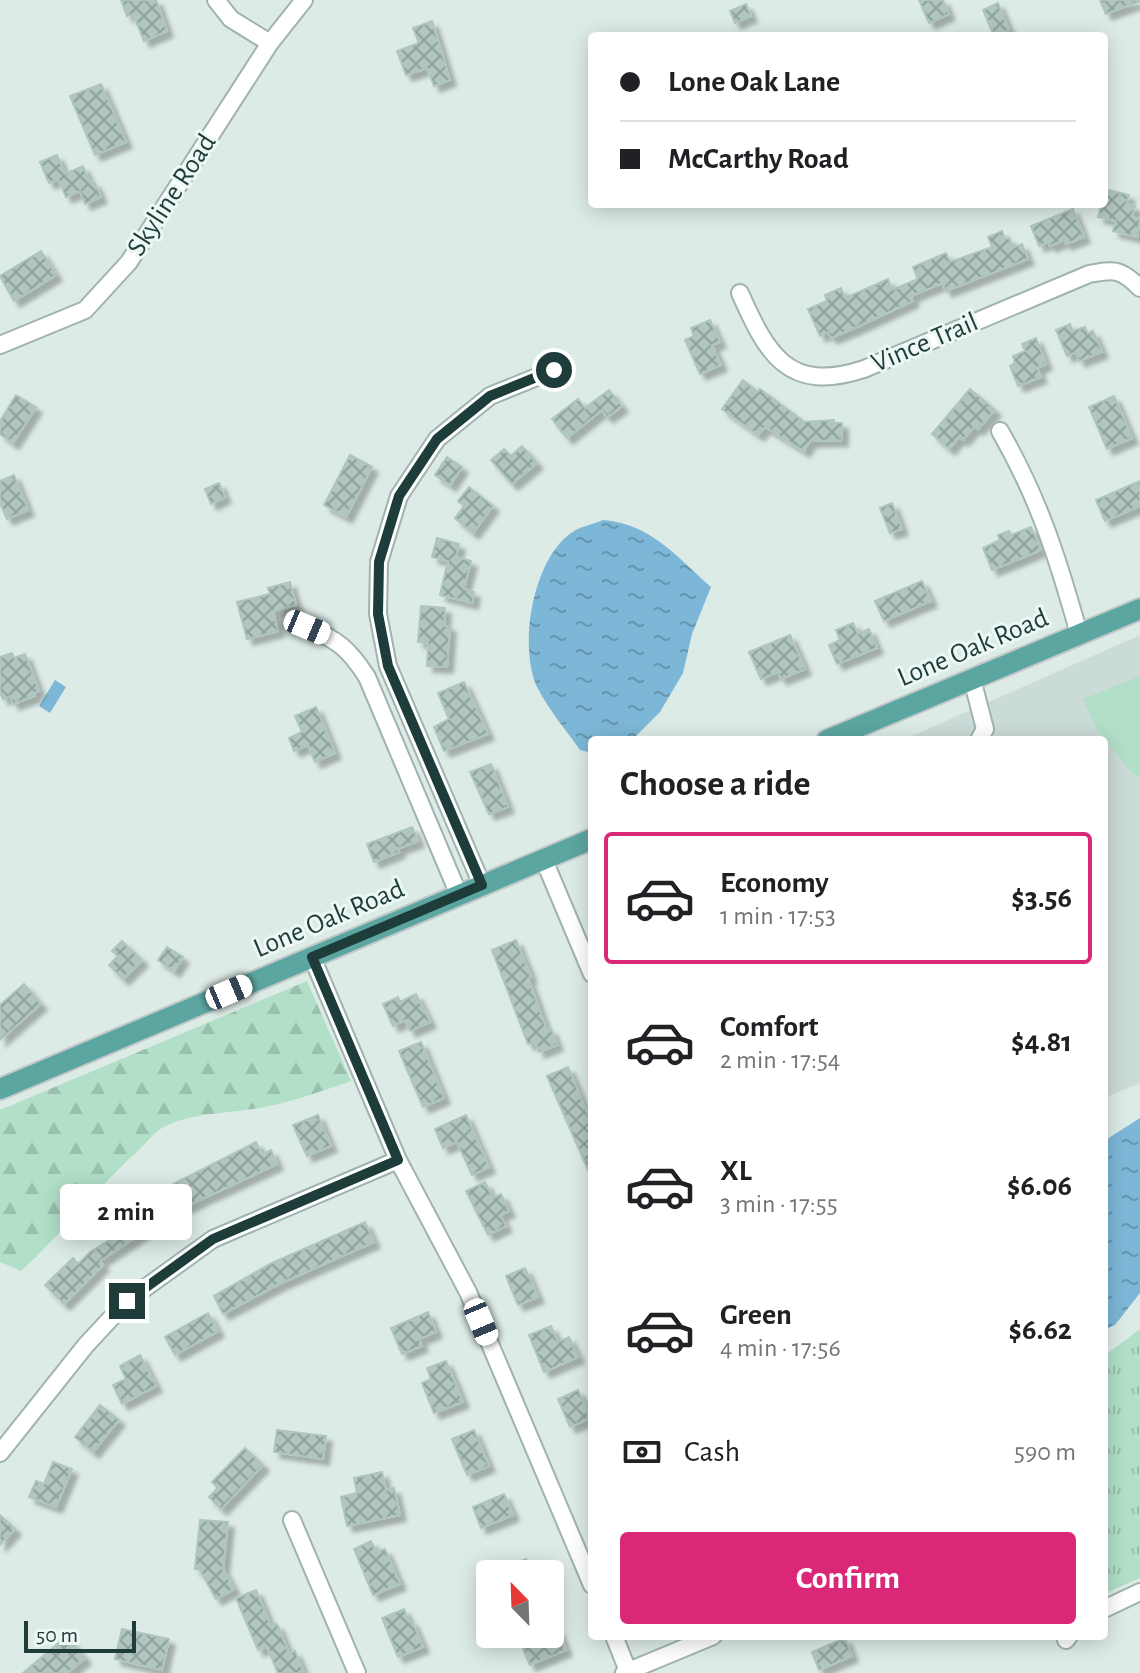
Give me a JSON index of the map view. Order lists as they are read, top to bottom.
{
  "streets": {
    "main road": ["Lone Oak Road"],
    "street": ["Skyline Road", "Vince Trail"]
  },
  "scale_bar": "50 m",
  "north": "top left",
  "page": {
    "banner": ["Lone Oak Lane", "McCarthy Road"],
    "heading": "Choose a ride",
    "list": [
      {
        "name": "Economy",
        "note": "1 min · 17:53",
        "value": "$3.56"
      },
      {
        "name": "Comfort",
        "note": "2 min · 17:54",
        "value": "$4.81"
      },
      {
        "name": "XL",
        "note": "3 min · 17:55",
        "value": "$6.06"
      },
      {
        "name": "Green",
        "note": "4 min · 17:56",
        "value": "$6.62"
      }
    ],
    "bubble": "2 min",
    "pay": ["Cash", "590 m"],
    "buttons": "Confirm",
    "scale": "50 m"
  }
}
